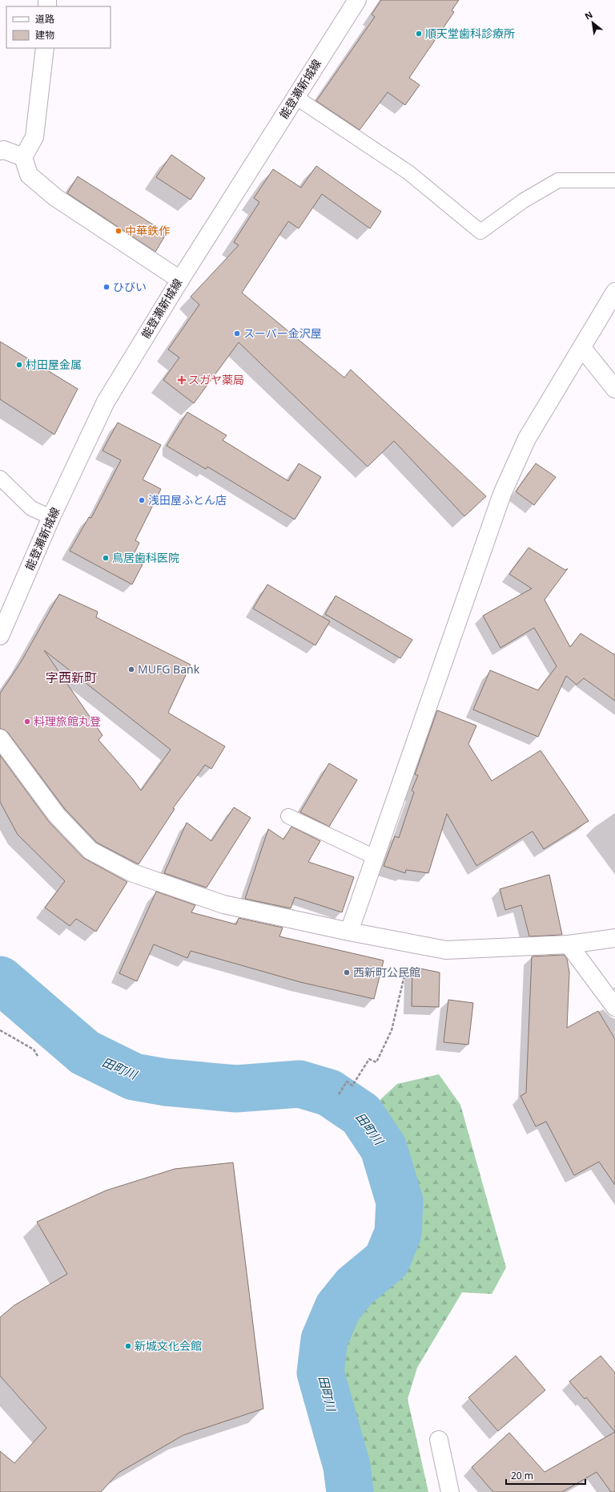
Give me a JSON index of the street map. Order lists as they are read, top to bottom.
{
  "streets": {
    "street": ["能登瀬新城線"]
  },
  "districts": ["字西新町"],
  "water": ["田町川"],
  "places": {
    "other": [
      "順天堂歯科診療所",
      "中華鉄作",
      "ひびい",
      "スーパー金沢屋",
      "村田屋金属",
      "浅田屋ふとん店",
      "鳥居歯科医院",
      "MUFG Bank",
      "料理旅館丸登",
      "西新町公民館",
      "新城文化会館"
    ],
    "health": ["スガヤ薬局"]
  },
  "legend": ["道路", "建物"],
  "scale_bar": "20 m",
  "north": "top left"
}
